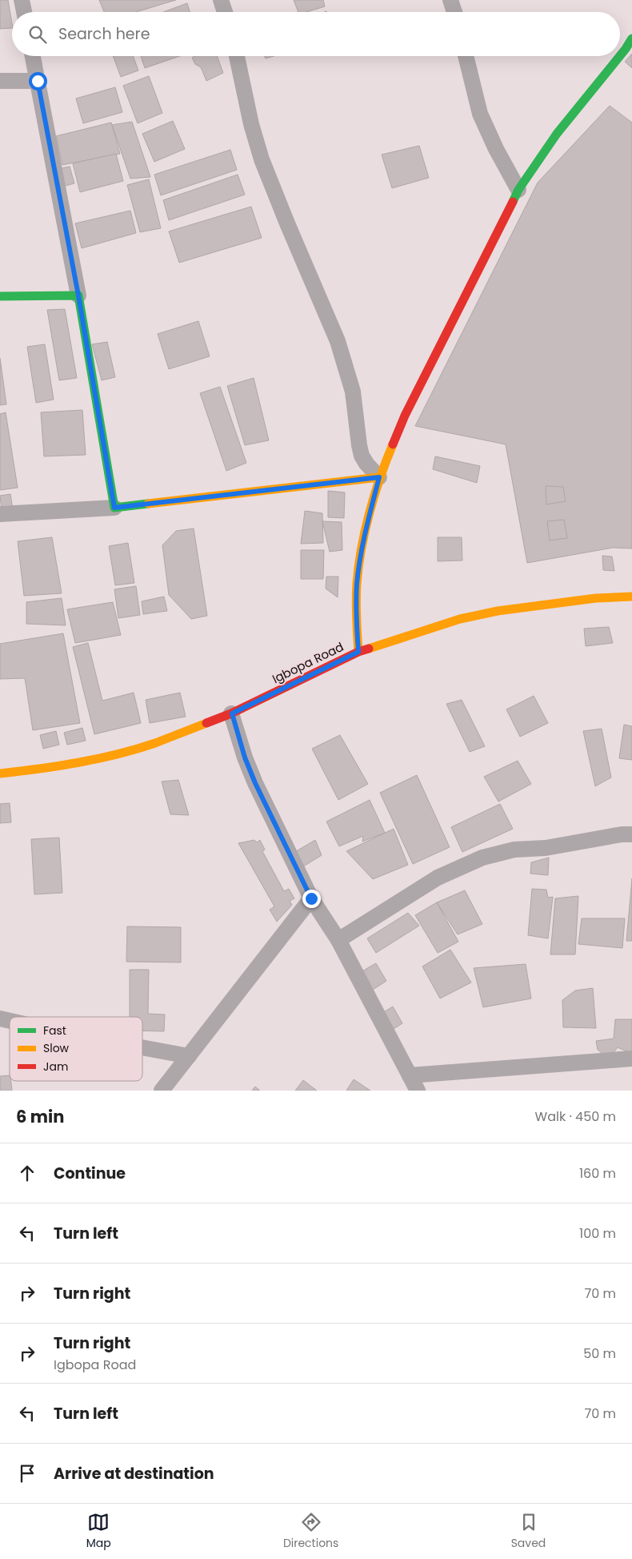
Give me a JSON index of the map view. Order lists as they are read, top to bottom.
{
  "streets": {
    "street": ["Igbopa Road"]
  },
  "legend": ["Fast", "Slow", "Jam"],
  "page": {
    "search": "Search here",
    "heading": ["6 min", "Walk · 450 m"],
    "list": [
      ["Continue", "160 m"],
      ["Turn left", "100 m"],
      ["Turn right", "70 m"],
      ["Turn right", "Igbopa Road", "50 m"],
      ["Turn left", "70 m"],
      "Arrive at destination"
    ],
    "nav": ["Map", "Directions", "Saved"]
  }
}
